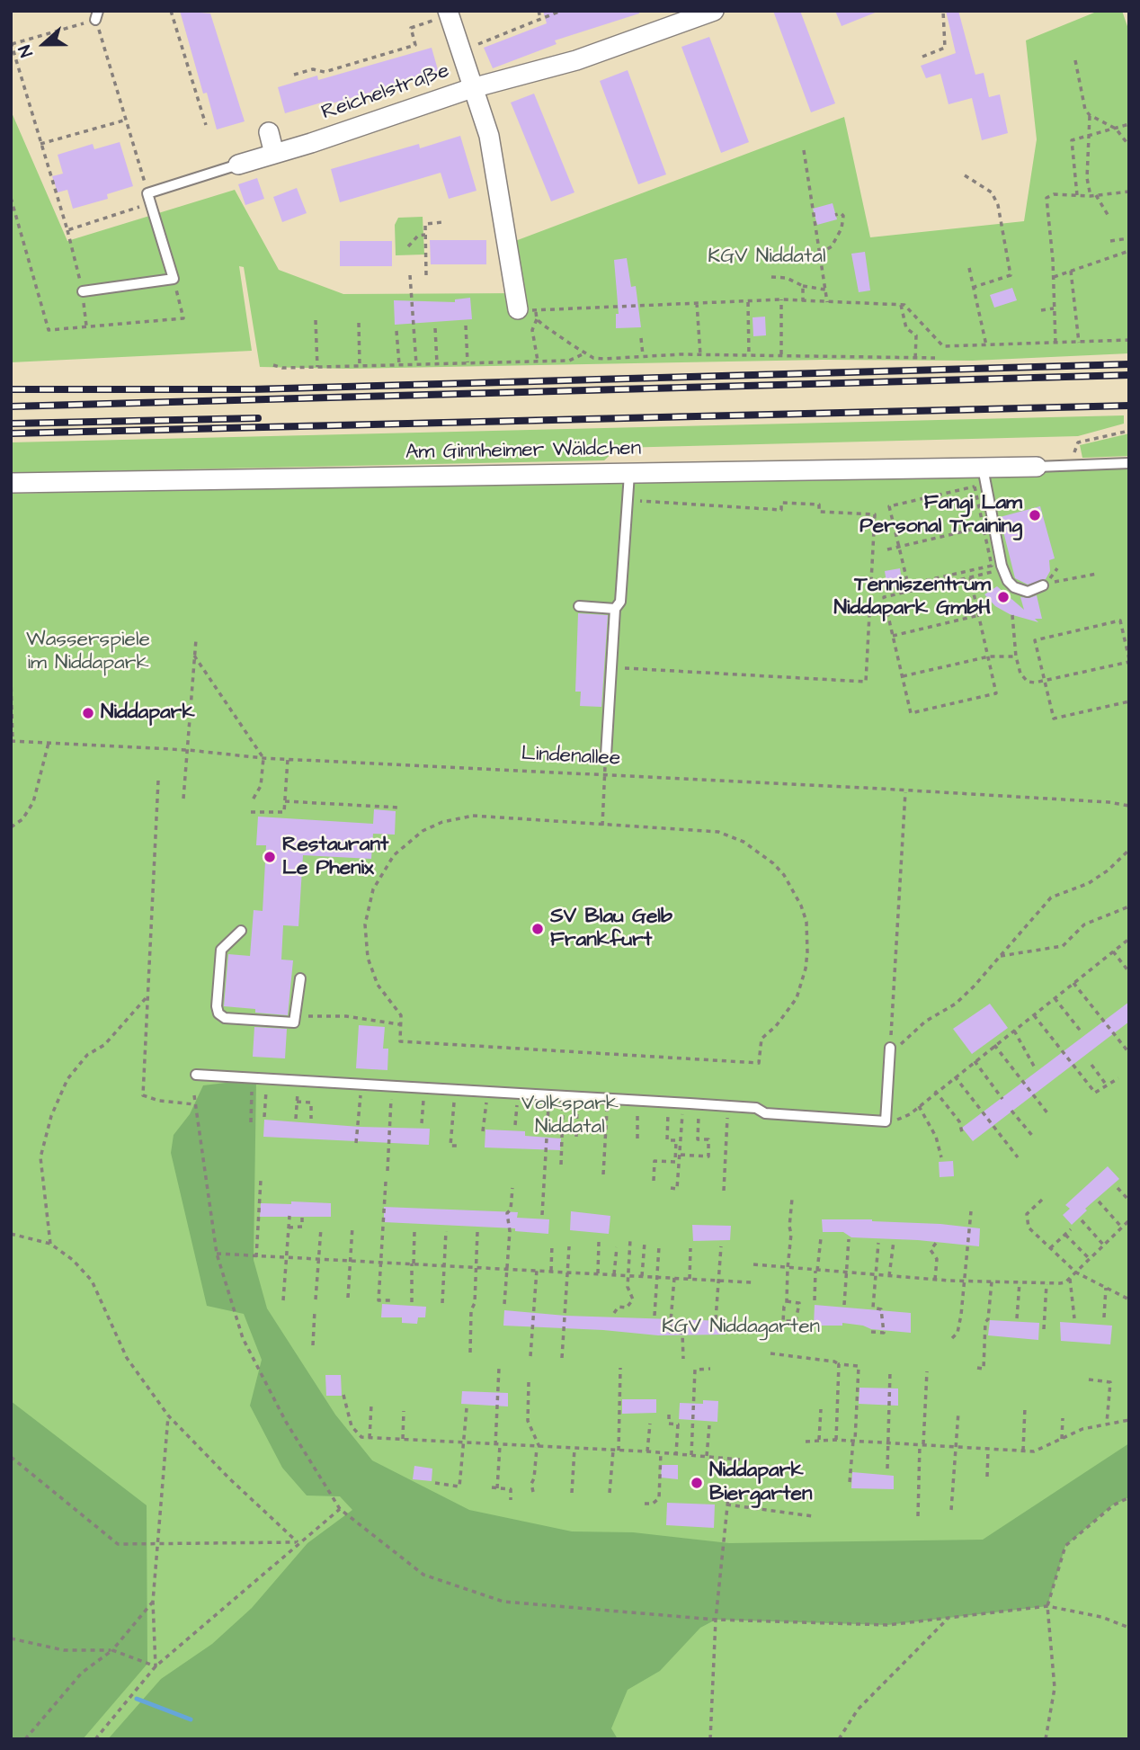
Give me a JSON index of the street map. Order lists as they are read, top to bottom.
{
  "streets": {
    "street": ["Reichelstraße", "Am Ginnheimer Wäldchen"],
    "path": ["Lindenallee"]
  },
  "parks": [
    "KGV Niddatal",
    "Wasserspiele im Niddapark",
    "Volkspark Niddatal",
    "KGV Niddagarten"
  ],
  "places": [
    "Fangi Lam Personal Training",
    "Tenniszentrum Niddapark GmbH",
    "Niddapark",
    "Restaurant Le Phenix",
    "SV Blau Gelb Frankfurt",
    "Niddapark Biergarten"
  ],
  "north": "left"
}
